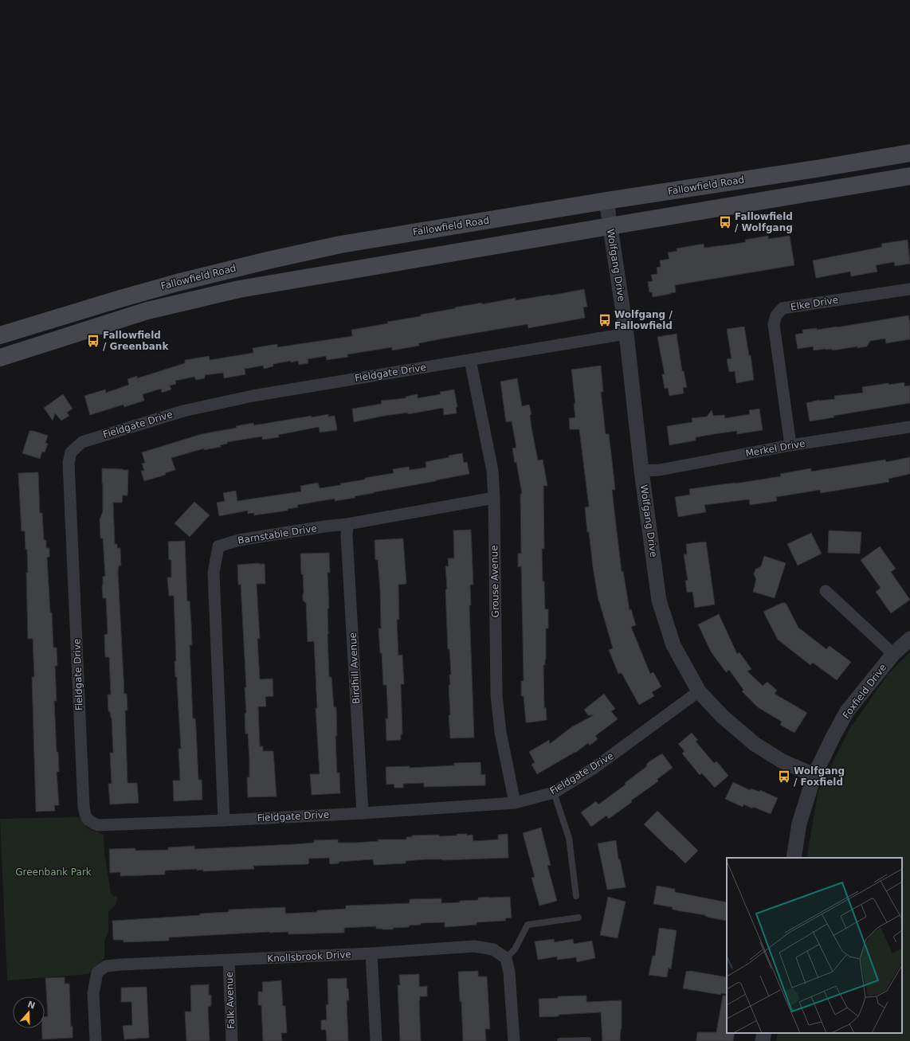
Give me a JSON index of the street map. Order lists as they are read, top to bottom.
{
  "streets": {
    "main road": ["Fallowfield Road"],
    "street": [
      "Wolfgang Drive",
      "Elke Drive",
      "Fieldgate Drive",
      "Merkel Drive",
      "Barnstable Drive",
      "Grouse Avenue",
      "Birdhill Avenue",
      "Foxfield Drive",
      "Knollsbrook Drive",
      "Falk Avenue"
    ]
  },
  "crossings": [
    ["Fallowfield Road", "Wolfgang Drive"],
    ["Wolfgang Drive", "Fieldgate Drive"],
    ["Wolfgang Drive", "Merkel Drive"],
    ["Wolfgang Drive", "Foxfield Drive"],
    ["Elke Drive", "Merkel Drive"],
    ["Fieldgate Drive", "Barnstable Drive"],
    ["Fieldgate Drive", "Grouse Avenue"],
    ["Fieldgate Drive", "Birdhill Avenue"],
    ["Barnstable Drive", "Grouse Avenue"],
    ["Barnstable Drive", "Birdhill Avenue"],
    ["Knollsbrook Drive", "Falk Avenue"]
  ],
  "parks": ["Greenbank Park"],
  "places": {
    "bus stop": [
      "Fallowfield / Wolfgang",
      "Wolfgang / Fallowfield",
      "Fallowfield / Greenbank",
      "Wolfgang / Foxfield"
    ]
  },
  "north": "top"
}
